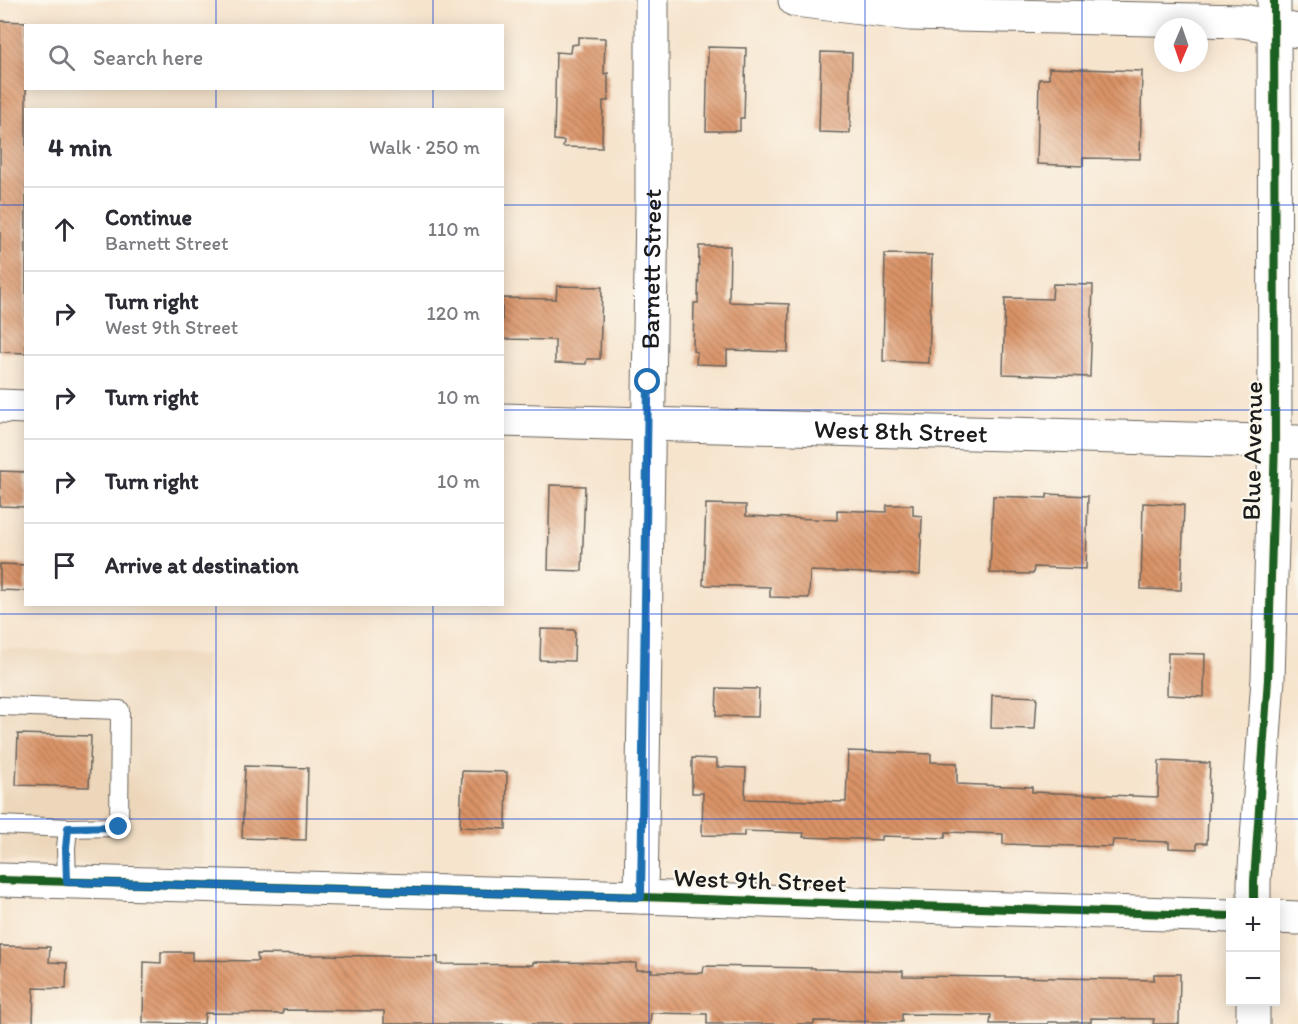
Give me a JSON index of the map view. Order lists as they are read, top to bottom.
{
  "streets": {
    "street": [
      "Barnett Street",
      "West 8th Street",
      "Blue Avenue",
      "West 9th Street"
    ]
  },
  "crossings": [
    ["Barnett Street", "West 8th Street"],
    ["Barnett Street", "West 9th Street"],
    ["West 8th Street", "Blue Avenue"]
  ],
  "north": "bottom",
  "page": {
    "search": "Search here",
    "heading": ["4 min", "Walk · 250 m"],
    "list": [
      ["Continue", "Barnett Street", "110 m"],
      ["Turn right", "West 9th Street", "120 m"],
      ["Turn right", "10 m"],
      ["Turn right", "10 m"],
      "Arrive at destination"
    ],
    "map_buttons": ["+", "−"]
  }
}
